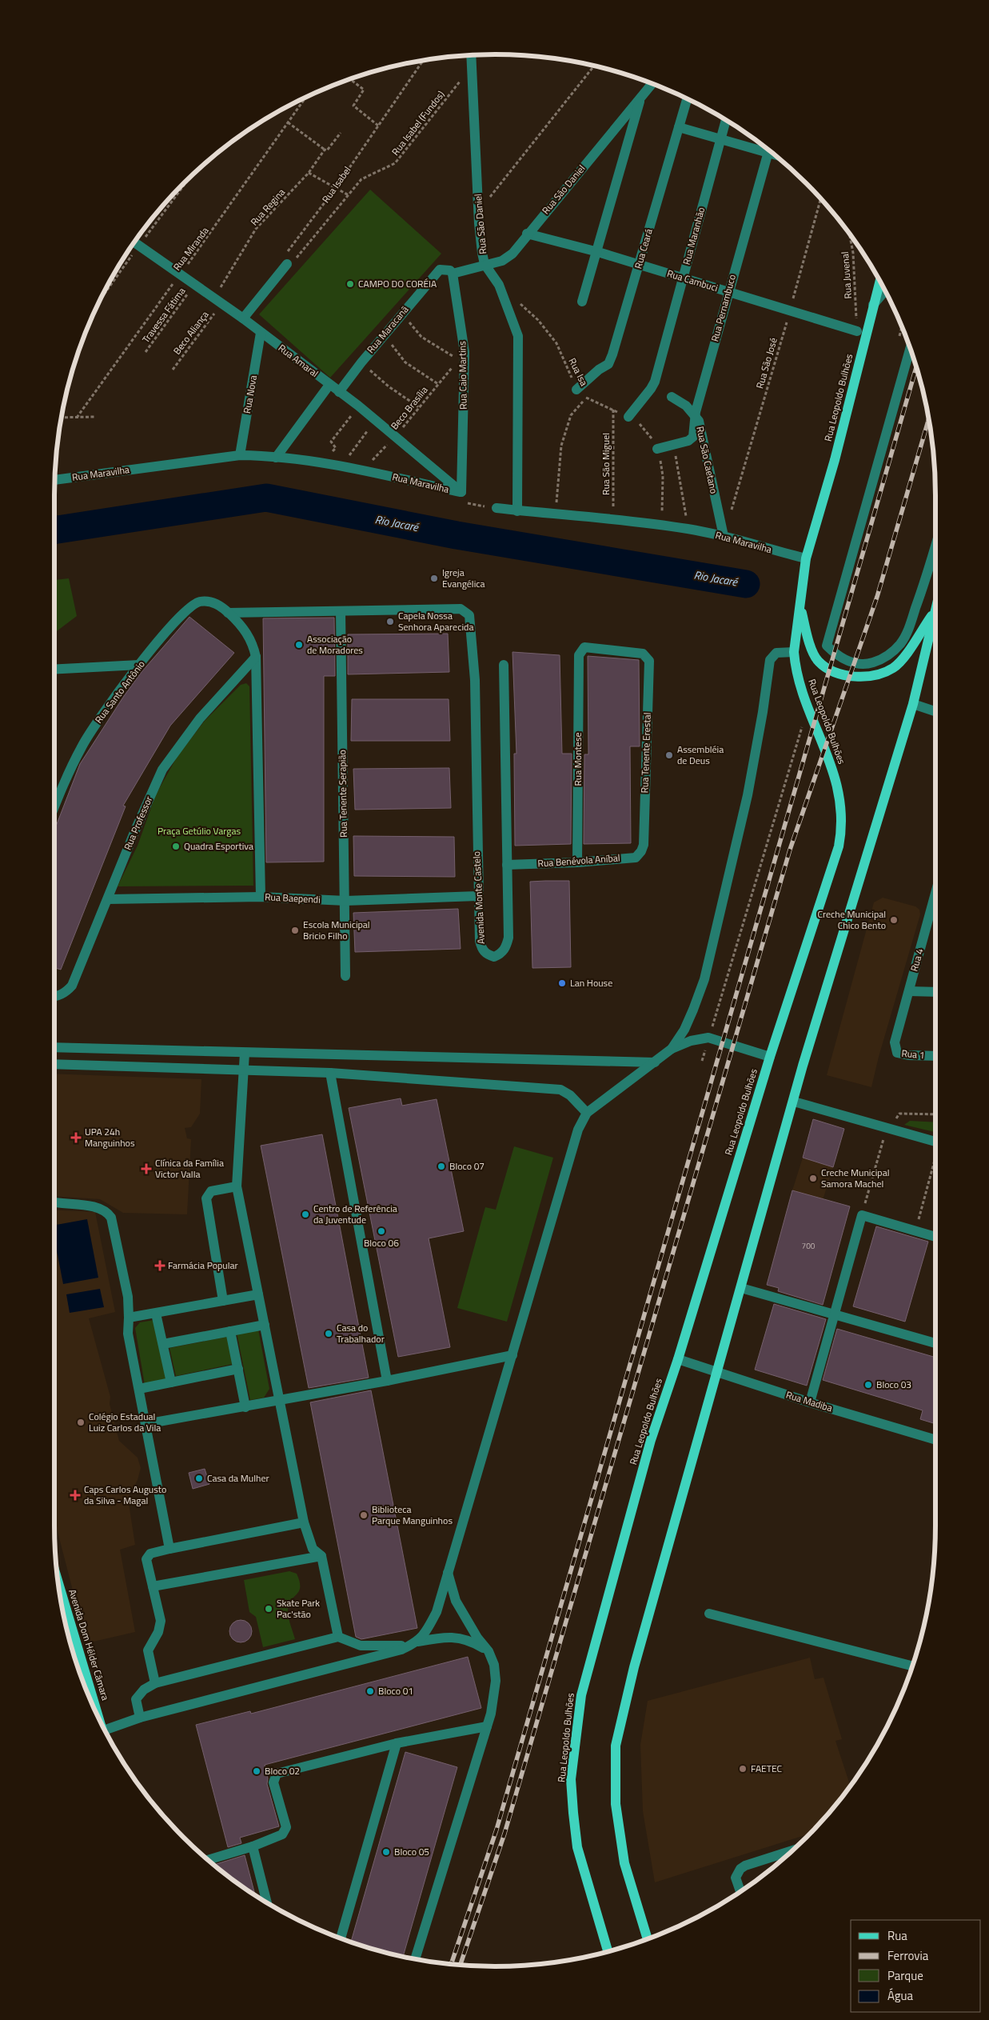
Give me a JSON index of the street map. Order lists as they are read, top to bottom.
{
  "streets": {
    "main road": ["Rua Leopoldo Bulhões", "Avenida Dom Hélder Câmara"],
    "street": [
      "Rua Sāo Daniel",
      "Rua São Daniel",
      "Rua Maranhão",
      "Rua Ceará",
      "Rua Cambuci",
      "Rua Pernambuco",
      "Rua Maracanã",
      "Rua Amaral",
      "Rua Caio Martins",
      "Rua Nova",
      "Rua São Caetano",
      "Rua Maravilha",
      "Rua Santo Antônio",
      "Rua Tenente Erestal",
      "Rua Montese",
      "Rua Tenente Serapião",
      "Rua Professor",
      "Rua Benévola Aníbal",
      "Avenida Monte Castelo",
      "Rua Baependi",
      "Rua 4",
      "Rua 1",
      "Rua Madiba"
    ],
    "path": [
      "Rua Isabel (Fundos)",
      "Rua Isabel",
      "Rua Regina",
      "Rua Miranda",
      "Rua Juvenal",
      "Travessa Fátima",
      "Beco Aliança",
      "Rua São José",
      "Rua Isa",
      "Beco Brasília",
      "Rua São Miguel"
    ]
  },
  "crossings": [
    ["Rua Isabel (Fundos)", "Rua Isabel"],
    ["Rua Isabel (Fundos)", "Rua São Daniel"],
    ["Rua Sāo Daniel", "Rua São Daniel"],
    ["Rua Sāo Daniel", "Rua Cambuci"],
    ["Rua Sāo Daniel", "Rua Maracanã"],
    ["Rua Sāo Daniel", "Rua Caio Martins"],
    ["Rua Regina", "Beco Aliança"],
    ["Rua Regina", "Rua Amaral"],
    ["Rua São Daniel", "Rua Maravilha"],
    ["Rua Maranhão", "Rua Cambuci"],
    ["Rua Maranhão", "Rua Isa"],
    ["Rua Miranda", "Rua Amaral"],
    ["Rua Ceará", "Rua Cambuci"],
    ["Rua Ceará", "Rua Isa"],
    ["Rua Juvenal", "Rua Cambuci"],
    ["Rua Cambuci", "Rua Pernambuco"],
    ["Rua Cambuci", "Rua São José"],
    ["Rua Pernambuco", "Rua Isa"],
    ["Rua Pernambuco", "Rua São Caetano"],
    ["Travessa Fátima", "Rua Amaral"],
    ["Rua Maracanã", "Rua Amaral"],
    ["Rua Maracanã", "Rua Caio Martins"],
    ["Beco Aliança", "Rua Amaral"],
    ["Rua Amaral", "Rua Caio Martins"],
    ["Rua Amaral", "Rua Nova"],
    ["Rua Amaral", "Beco Brasília"],
    ["Rua Amaral", "Rua Maravilha"],
    ["Rua Isa", "Rua São Miguel"],
    ["Rua Caio Martins", "Beco Brasília"],
    ["Rua Caio Martins", "Rua Maravilha"],
    ["Rua Nova", "Rua Maravilha"],
    ["Rua Leopoldo Bulhões", "Rua Maravilha"],
    ["Rua Leopoldo Bulhões", "Rua Madiba"],
    ["Beco Brasília", "Rua Maravilha"],
    ["Rua São Caetano", "Rua Maravilha"],
    ["Rua São Miguel", "Rua Maravilha"],
    ["Rua Santo Antônio", "Rua Professor"],
    ["Rua Tenente Erestal", "Rua Montese"],
    ["Rua Tenente Erestal", "Rua Benévola Aníbal"],
    ["Rua Montese", "Rua Benévola Aníbal"],
    ["Rua Tenente Serapião", "Avenida Monte Castelo"],
    ["Rua Tenente Serapião", "Rua Baependi"],
    ["Rua Professor", "Rua Baependi"],
    ["Rua Benévola Aníbal", "Avenida Monte Castelo"],
    ["Avenida Monte Castelo", "Rua Baependi"],
    ["Rua 4", "Rua 1"]
  ],
  "water": ["Rio Jacaré"],
  "parks": ["Praça Getúlio Vargas"],
  "places": {
    "other": [
      "CAMPO DO CORÉIA",
      "Igreja Evangélica",
      "Capela Nossa Senhora Aparecida",
      "Associação de Moradores",
      "Assembléia de Deus",
      "Quadra Esportiva",
      "Creche Municipal Chico Bento",
      "Escola Municipal Bricio Filho",
      "Lan House",
      "Bloco 07",
      "Creche Municipal Samora Machel",
      "Centro de Referência da Juventude",
      "Bloco 06",
      "Casa do Trabalhador",
      "Bloco 03",
      "Colégio Estadual Luiz Carlos da Vila",
      "Casa da Mulher",
      "Biblioteca Parque Manguinhos",
      "Skate Park Pac'stão",
      "Bloco 01",
      "FAETEC",
      "Bloco 02",
      "Bloco 05"
    ],
    "health": [
      "UPA 24h Manguinhos",
      "Clínica da Família Victor Valla",
      "Farmácia Popular",
      "Caps Carlos Augusto da Silva - Magal"
    ]
  },
  "house_numbers": ["700"],
  "legend": [
    "Rua",
    "Ferrovia",
    "Parque",
    "Água"
  ]
}
